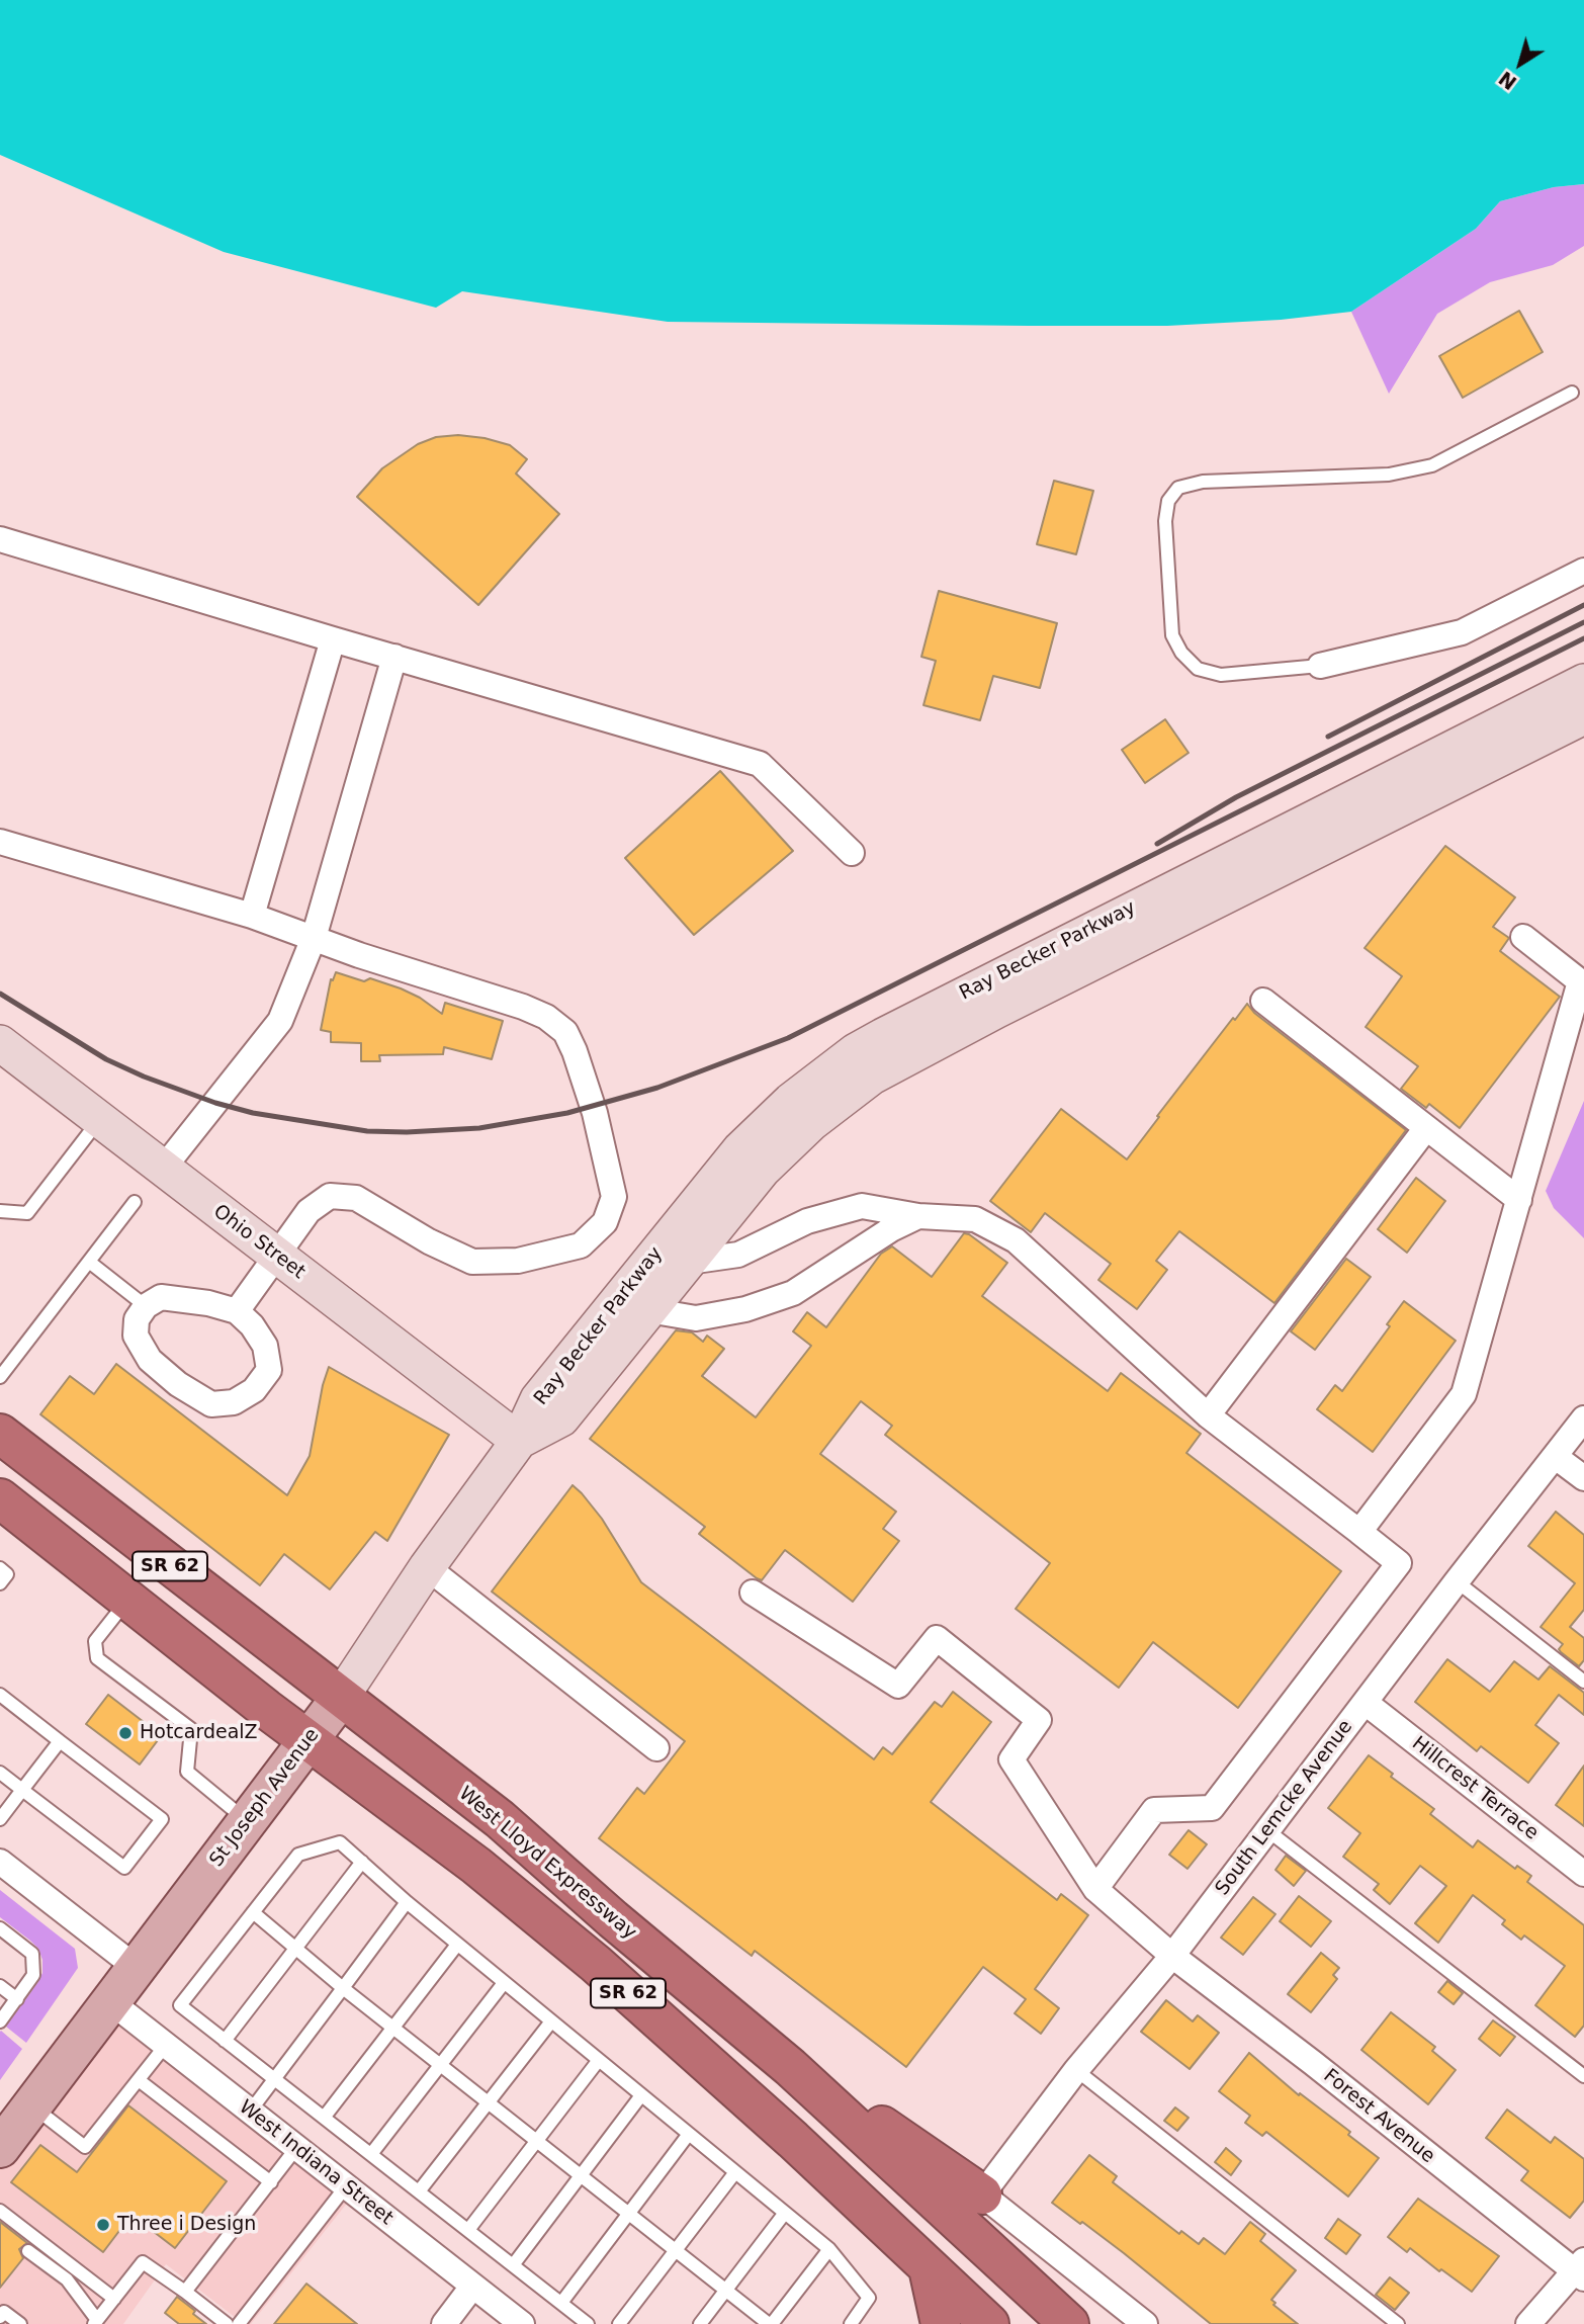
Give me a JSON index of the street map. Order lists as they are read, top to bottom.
{
  "streets": {
    "highway": ["SR 62", "West Lloyd Expressway"],
    "main road": ["Ray Becker Parkway", "Ohio Street", "St Joseph Avenue"],
    "street": [
      "Hillcrest Terrace",
      "South Lemcke Avenue",
      "Forest Avenue",
      "West Indiana Street"
    ]
  },
  "crossings": [
    ["Ray Becker Parkway", "Ohio Street"],
    ["Ray Becker Parkway", "St Joseph Avenue"],
    ["Ohio Street", "St Joseph Avenue"],
    ["SR 62", "St Joseph Avenue"],
    ["Hillcrest Terrace", "South Lemcke Avenue"],
    ["St Joseph Avenue", "West Lloyd Expressway"],
    ["St Joseph Avenue", "West Indiana Street"],
    ["South Lemcke Avenue", "Forest Avenue"]
  ],
  "places": ["HotcardealZ", "Three i Design"],
  "north": "bottom left"
}
